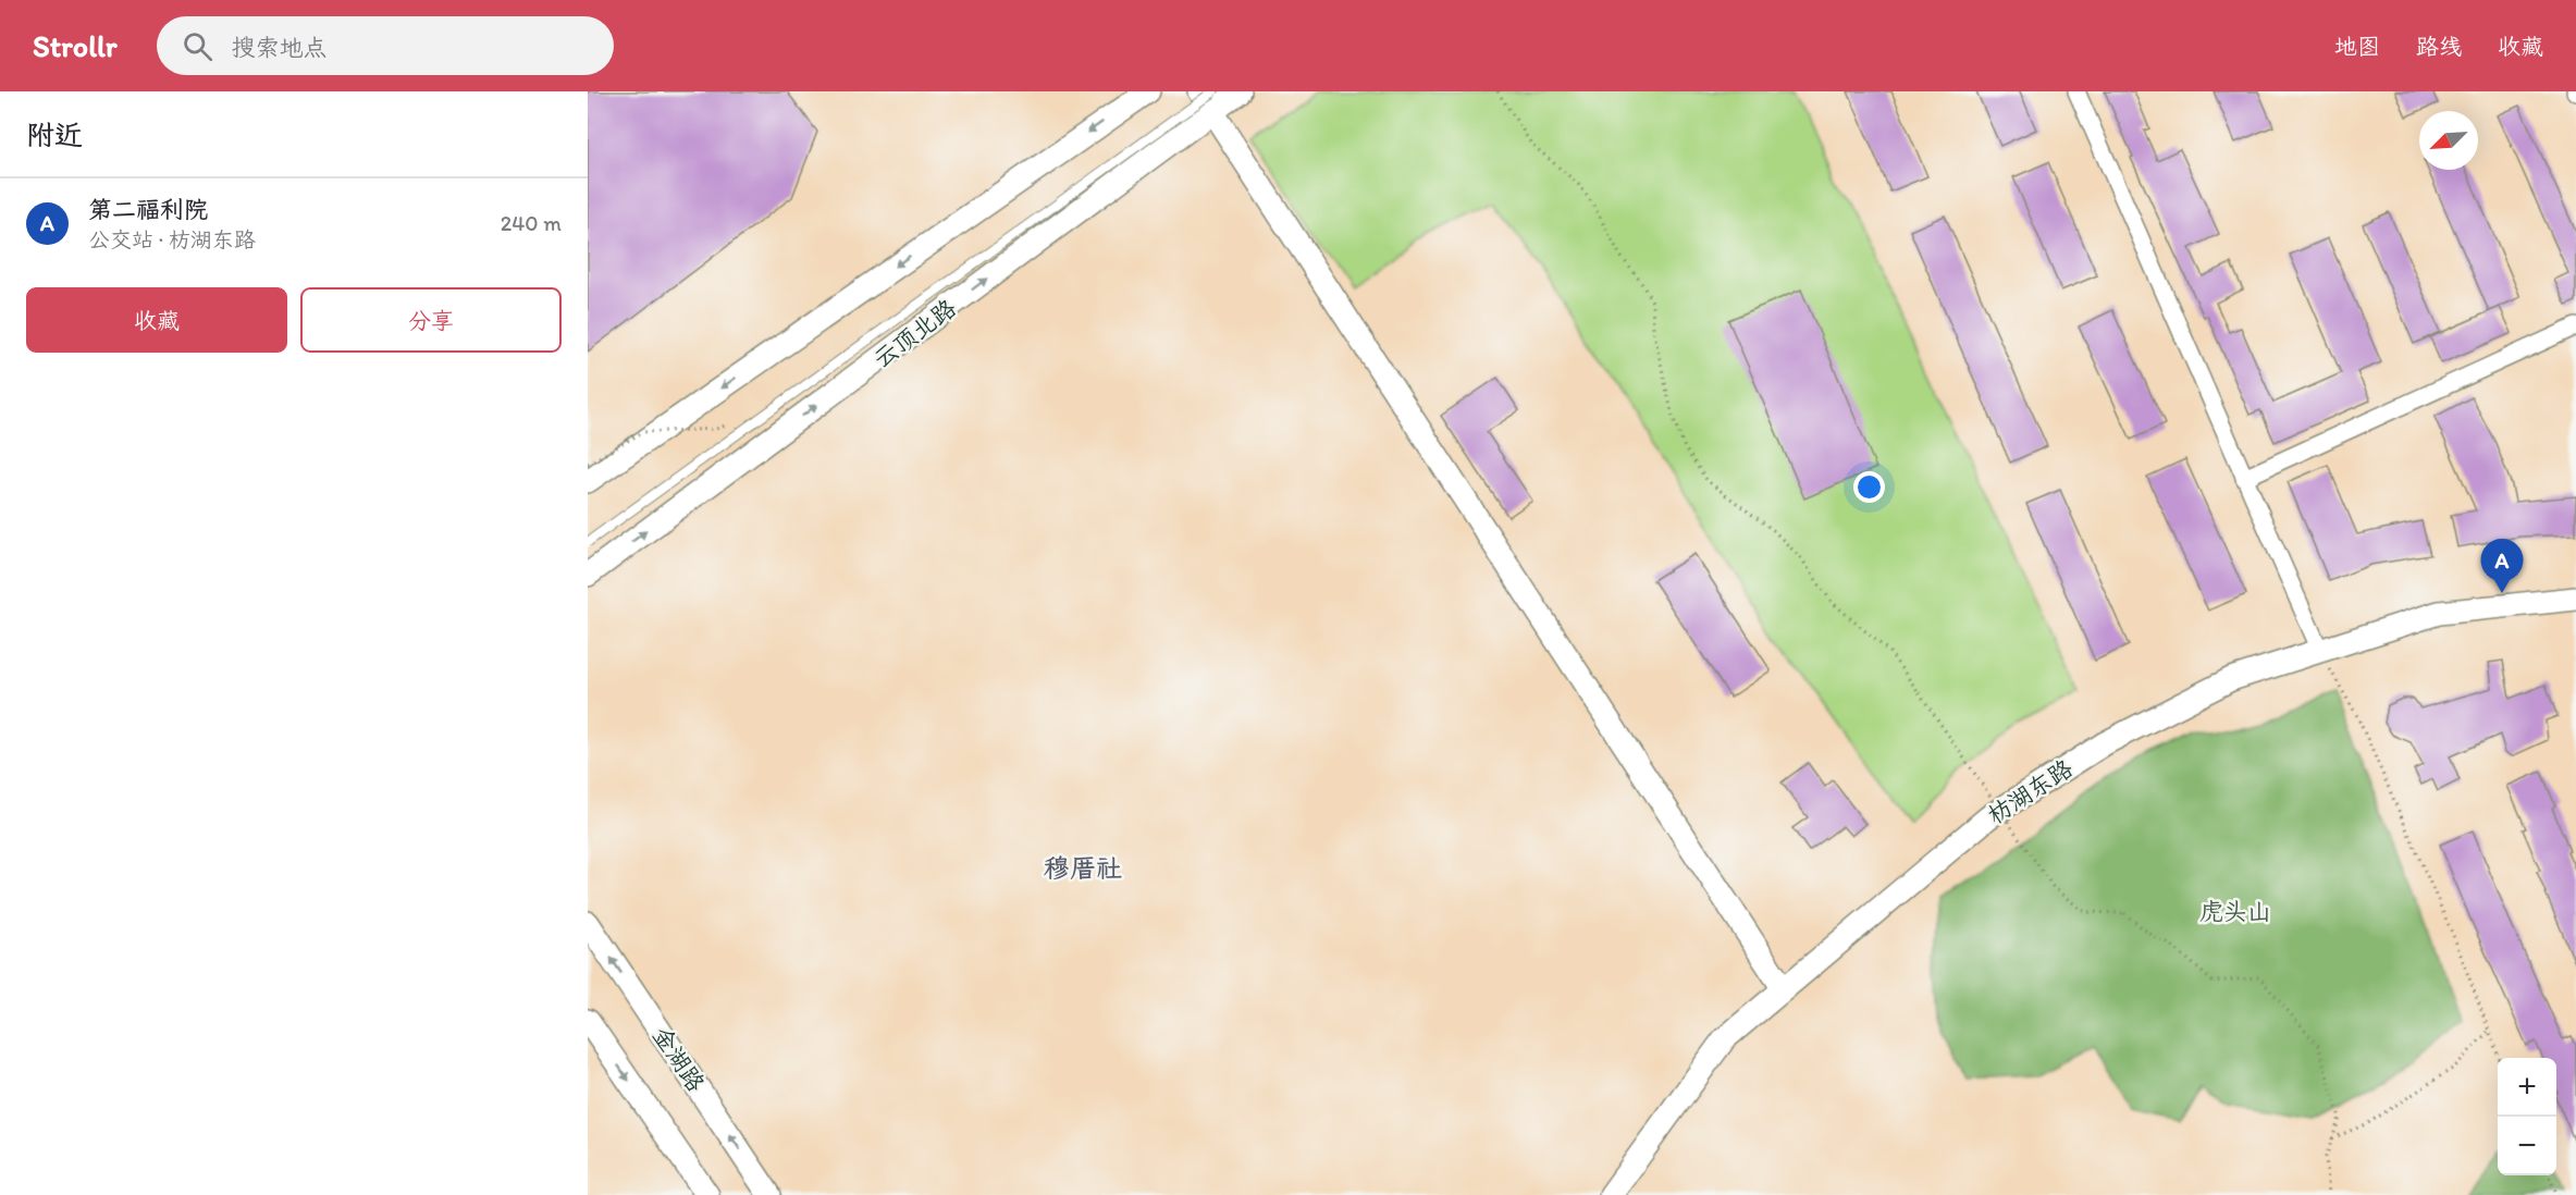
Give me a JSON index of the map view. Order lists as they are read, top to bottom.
{
  "streets": {
    "street": ["云顶北路", "枋湖东路", "金湖路"]
  },
  "districts": ["穆厝社"],
  "parks": ["虎头山"],
  "north": "bottom left",
  "page": {
    "header": "Strollr",
    "search": "搜索地点",
    "nav": ["地图", "路线", "收藏"],
    "heading": "附近",
    "list": [
      {
        "mark": "A",
        "name": "第二福利院",
        "note": "公交站 · 枋湖东路",
        "value": "240 m"
      }
    ],
    "buttons": ["收藏", "分享"],
    "pins": "A",
    "map_buttons": ["+", "−"]
  }
}
